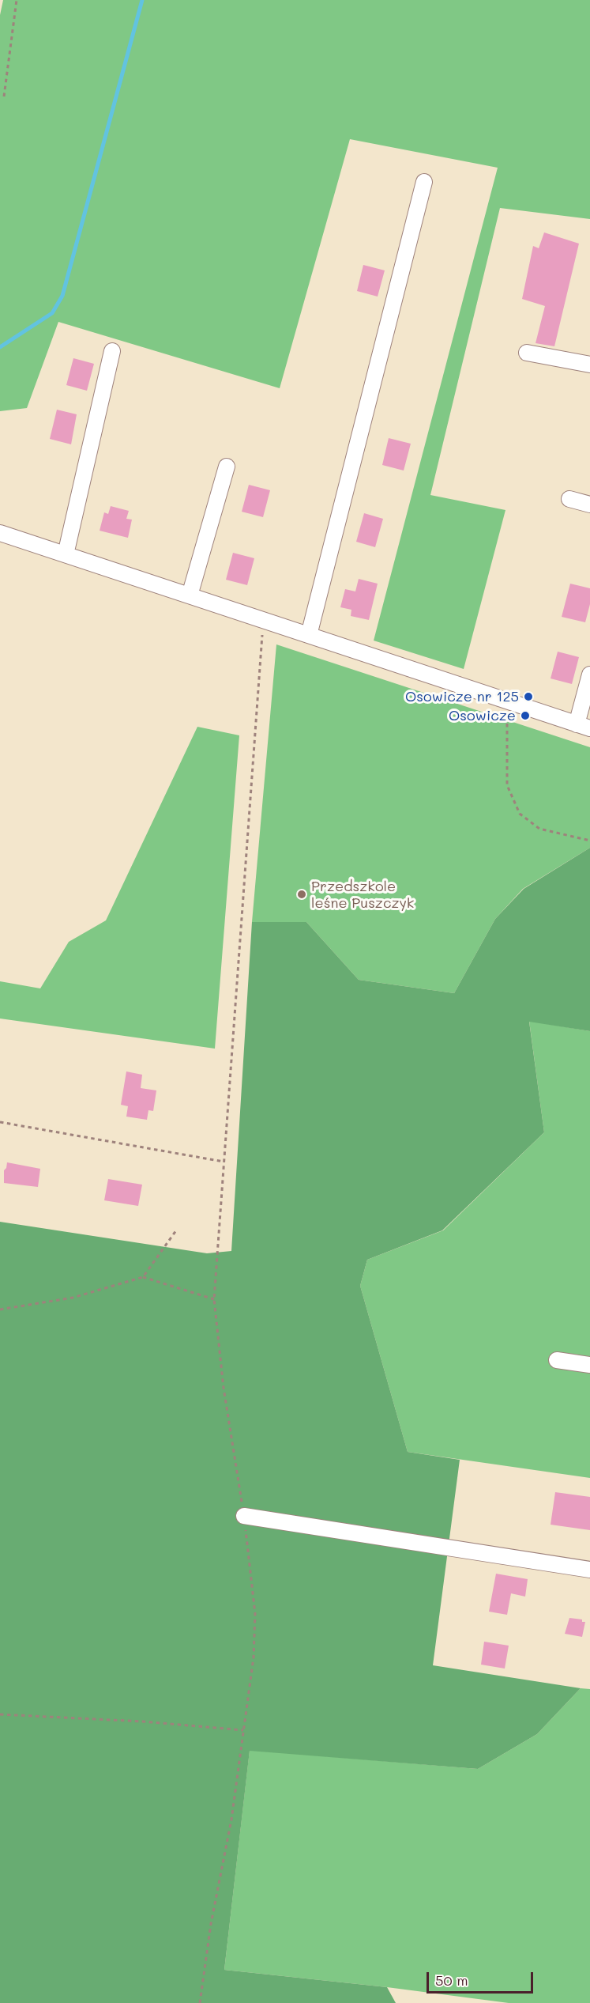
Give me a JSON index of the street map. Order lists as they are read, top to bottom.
{
  "places": ["Osowicze nr 125", "Osowicze", "Przedszkole leśne Puszczyk"],
  "scale_bar": "50 m"
}
